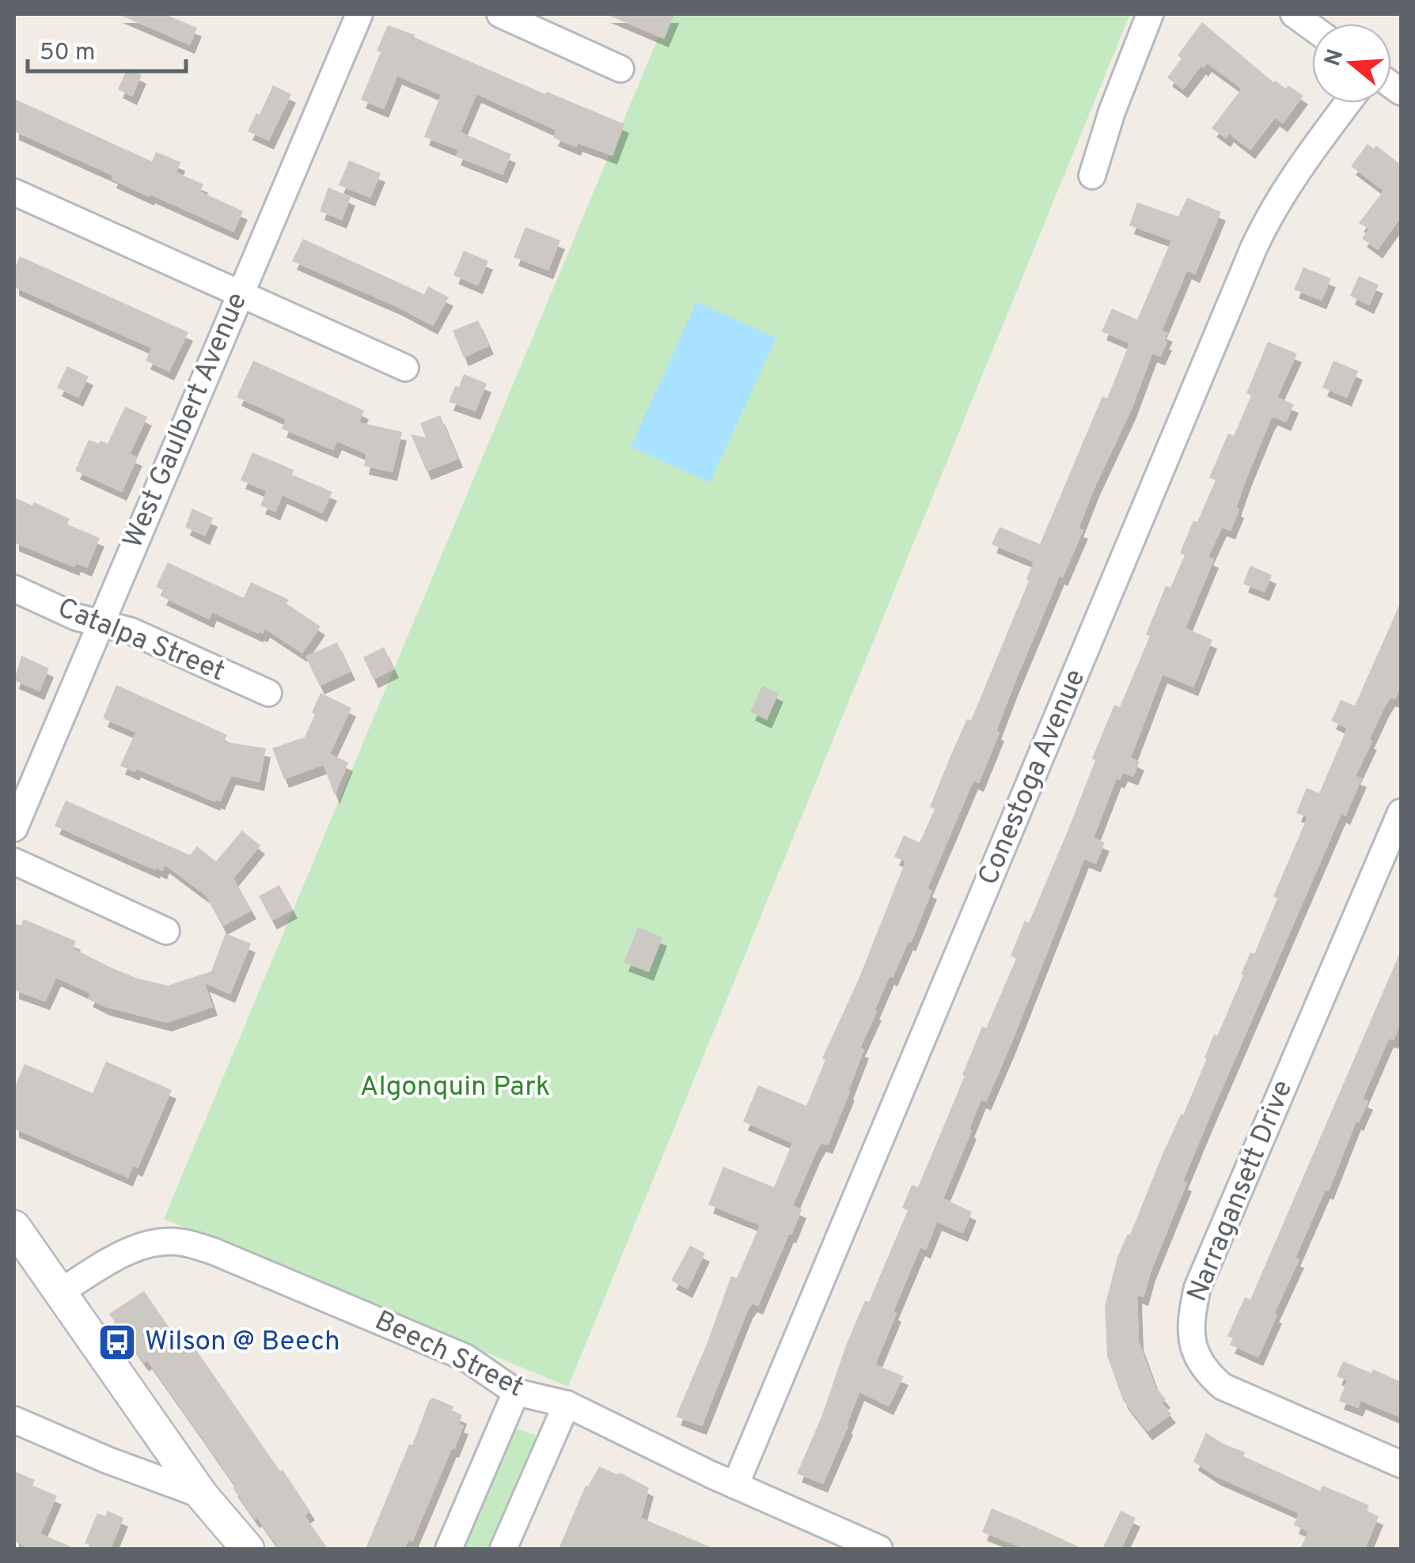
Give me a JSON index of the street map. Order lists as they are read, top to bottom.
{
  "streets": {
    "street": [
      "West Gaulbert Avenue",
      "Catalpa Street",
      "Conestoga Avenue",
      "Narragansett Drive",
      "Beech Street"
    ]
  },
  "crossings": [
    ["West Gaulbert Avenue", "Catalpa Street"],
    ["Conestoga Avenue", "Beech Street"]
  ],
  "parks": ["Algonquin Park"],
  "places": {
    "bus stop": ["Wilson @ Beech"]
  },
  "scale_bar": "50 m",
  "north": "left"
}
